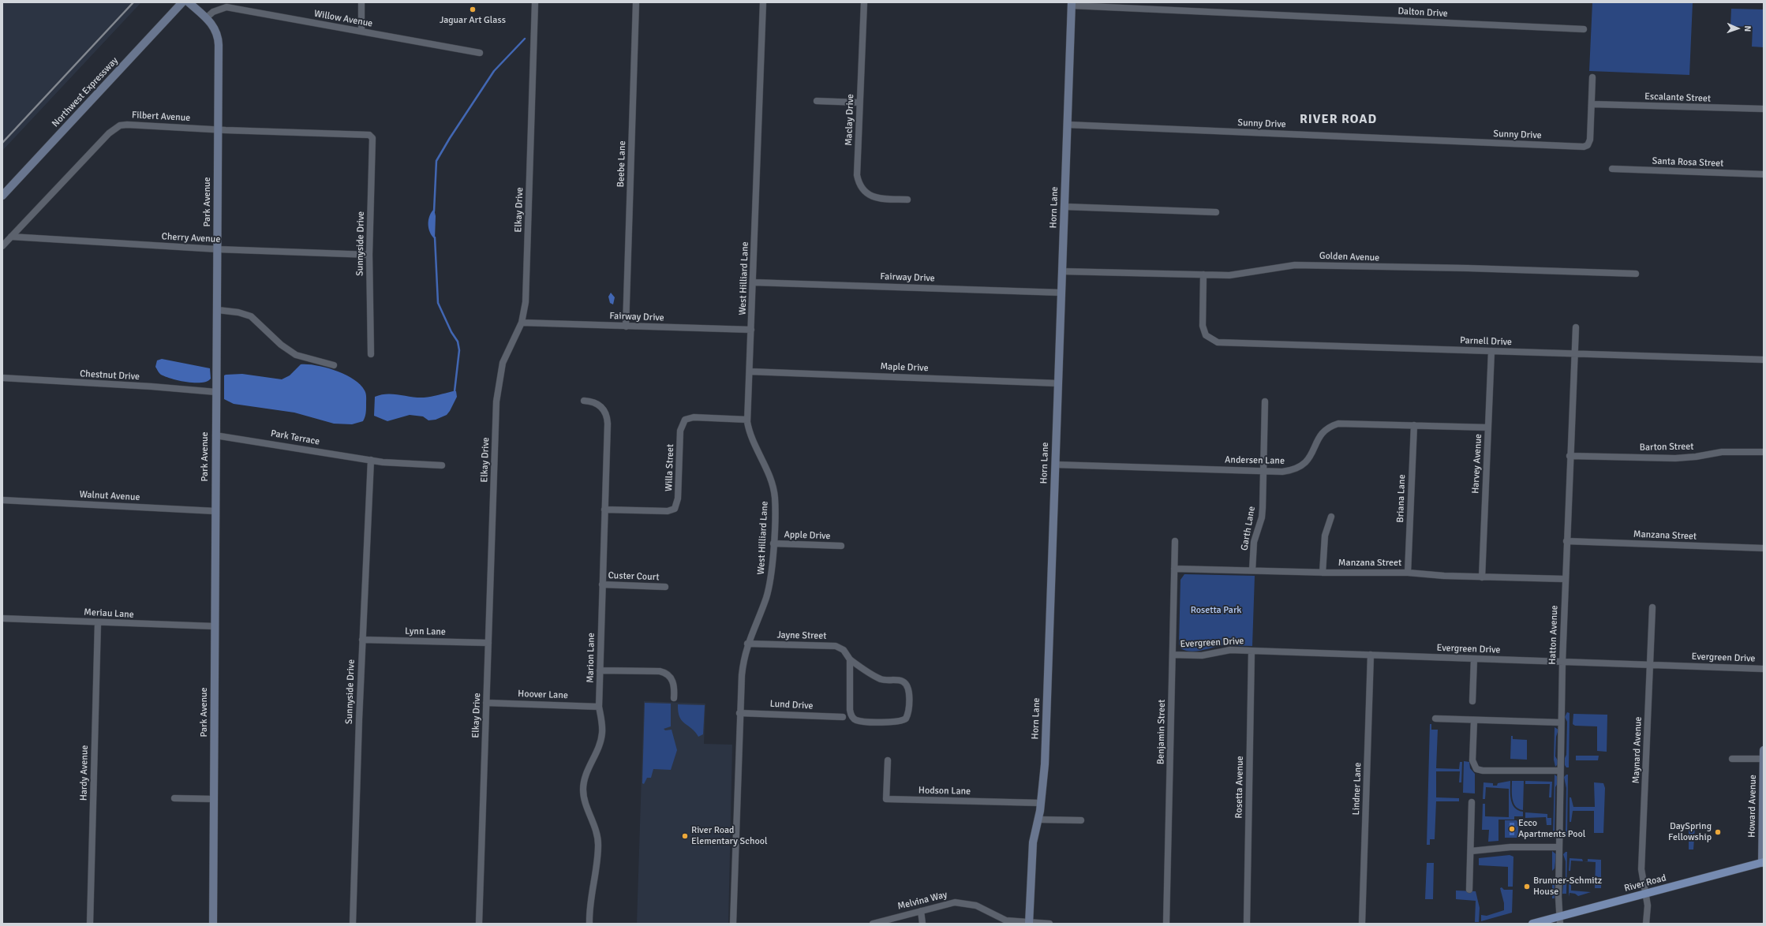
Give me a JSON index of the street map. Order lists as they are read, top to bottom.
{
  "streets": {
    "main road": ["River Road"],
    "street": [
      "Dalton Drive",
      "Willow Avenue",
      "Northwest Expressway",
      "Escalante Street",
      "Filbert Avenue",
      "Maclay Drive",
      "Sunny Drive",
      "Santa Rosa Street",
      "Beebe Lane",
      "Park Avenue",
      "Horn Lane",
      "Elkay Drive",
      "Cherry Avenue",
      "Sunnyside Drive",
      "Golden Avenue",
      "Fairway Drive",
      "West Hilliard Lane",
      "Parnell Drive",
      "Maple Drive",
      "Chestnut Drive",
      "Park Terrace",
      "Barton Street",
      "Andersen Lane",
      "Harvey Avenue",
      "Willa Street",
      "Walnut Avenue",
      "Briana Lane",
      "Garth Lane",
      "Apple Drive",
      "Manzana Street",
      "Custer Court",
      "Meriau Lane",
      "Lynn Lane",
      "Hatton Avenue",
      "Jayne Street",
      "Evergreen Drive",
      "Marion Lane",
      "Hoover Lane",
      "Lund Drive",
      "Benjamin Street",
      "Maynard Avenue",
      "Hardy Avenue",
      "Rosetta Avenue",
      "Lindner Lane",
      "Hodson Lane",
      "Howard Avenue",
      "Melvina Way"
    ]
  },
  "crossings": [
    ["Dalton Drive", "Horn Lane"],
    ["Willow Avenue", "Park Avenue"],
    ["Escalante Street", "Sunny Drive"],
    ["Filbert Avenue", "Park Avenue"],
    ["Filbert Avenue", "Cherry Avenue"],
    ["Filbert Avenue", "Sunnyside Drive"],
    ["Sunny Drive", "Horn Lane"],
    ["Beebe Lane", "Fairway Drive"],
    ["Park Avenue", "Cherry Avenue"],
    ["Park Avenue", "Chestnut Drive"],
    ["Park Avenue", "Park Terrace"],
    ["Park Avenue", "Walnut Avenue"],
    ["Park Avenue", "Meriau Lane"],
    ["Horn Lane", "Golden Avenue"],
    ["Horn Lane", "Fairway Drive"],
    ["Horn Lane", "Maple Drive"],
    ["Horn Lane", "Andersen Lane"],
    ["Horn Lane", "Hodson Lane"],
    ["Horn Lane", "Melvina Way"],
    ["Elkay Drive", "Fairway Drive"],
    ["Elkay Drive", "Lynn Lane"],
    ["Elkay Drive", "Hoover Lane"],
    ["Cherry Avenue", "Sunnyside Drive"],
    ["Sunnyside Drive", "Park Terrace"],
    ["Sunnyside Drive", "Lynn Lane"],
    ["Golden Avenue", "Parnell Drive"],
    ["Fairway Drive", "West Hilliard Lane"],
    ["West Hilliard Lane", "Maple Drive"],
    ["West Hilliard Lane", "Apple Drive"],
    ["West Hilliard Lane", "Jayne Street"],
    ["West Hilliard Lane", "Lund Drive"],
    ["Parnell Drive", "Harvey Avenue"],
    ["Parnell Drive", "Hatton Avenue"],
    ["Barton Street", "Hatton Avenue"],
    ["Andersen Lane", "Harvey Avenue"],
    ["Andersen Lane", "Briana Lane"],
    ["Andersen Lane", "Garth Lane"],
    ["Harvey Avenue", "Manzana Street"],
    ["Willa Street", "Marion Lane"],
    ["Briana Lane", "Manzana Street"],
    ["Garth Lane", "Manzana Street"],
    ["Manzana Street", "Hatton Avenue"],
    ["Manzana Street", "Benjamin Street"],
    ["Custer Court", "Marion Lane"],
    ["Meriau Lane", "Hardy Avenue"],
    ["Hatton Avenue", "Evergreen Drive"],
    ["Hatton Avenue", "River Road"],
    ["Evergreen Drive", "Benjamin Street"],
    ["Evergreen Drive", "Maynard Avenue"],
    ["Evergreen Drive", "Rosetta Avenue"],
    ["Evergreen Drive", "Lindner Lane"],
    ["Marion Lane", "Hoover Lane"],
    ["Maynard Avenue", "River Road"],
    ["Howard Avenue", "River Road"]
  ],
  "districts": ["RIVER ROAD"],
  "parks": ["Rosetta Park"],
  "places": [
    "Jaguar Art Glass",
    "Ecco Apartments Pool",
    "DaySpring Fellowship",
    "River Road Elementary School",
    "Brunner-Schmitz House"
  ],
  "north": "right"
}
